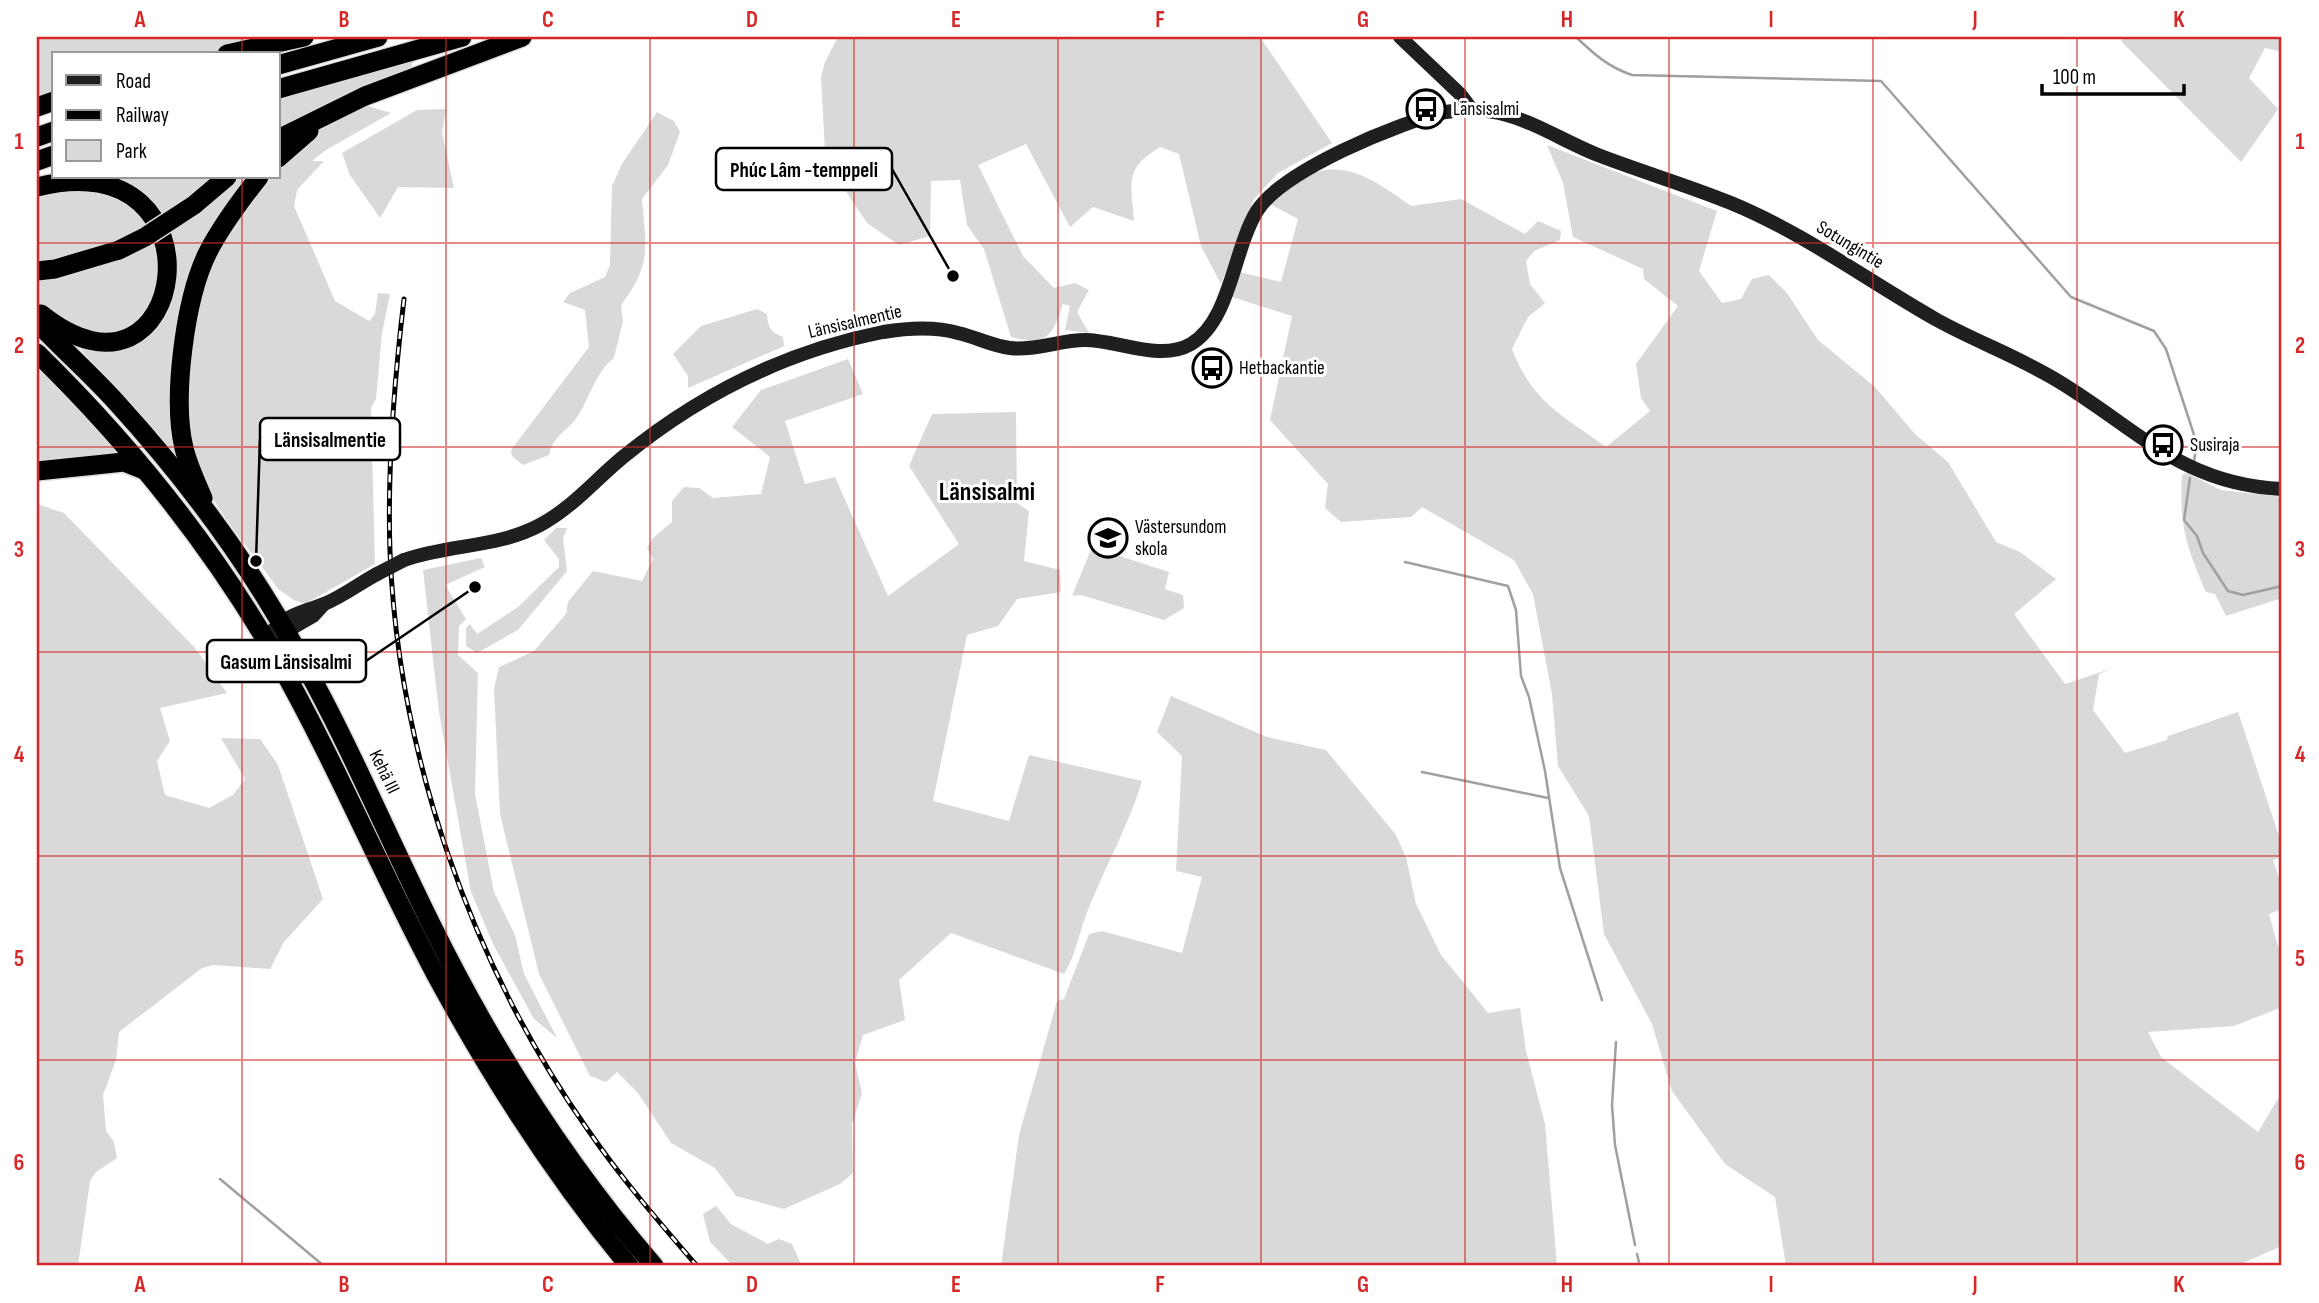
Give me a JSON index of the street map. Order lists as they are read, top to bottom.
{
  "streets": {
    "highway": ["Kehä III"],
    "street": ["Sotungintie", "Länsisalmentie"]
  },
  "crossings": [
    ["Sotungintie", "Länsisalmentie"],
    ["Länsisalmentie", "Kehä III"]
  ],
  "districts": ["Länsisalmi"],
  "places": {
    "bus stop": ["Länsisalmi", "Hetbackantie", "Susiraja"],
    "other": ["Phúc Lâm -temppeli", "Länsisalmentie", "Gasum Länsisalmi"],
    "school or university": ["Västersundom skola"]
  },
  "legend": ["Road", "Railway", "Park"],
  "scale_bar": "100 m",
  "grid": {
    "columns": [
      "A",
      "B",
      "C",
      "D",
      "E",
      "F",
      "G",
      "H",
      "I",
      "J",
      "K"
    ],
    "rows": [
      "1",
      "2",
      "3",
      "4",
      "5",
      "6"
    ]
  }
}
